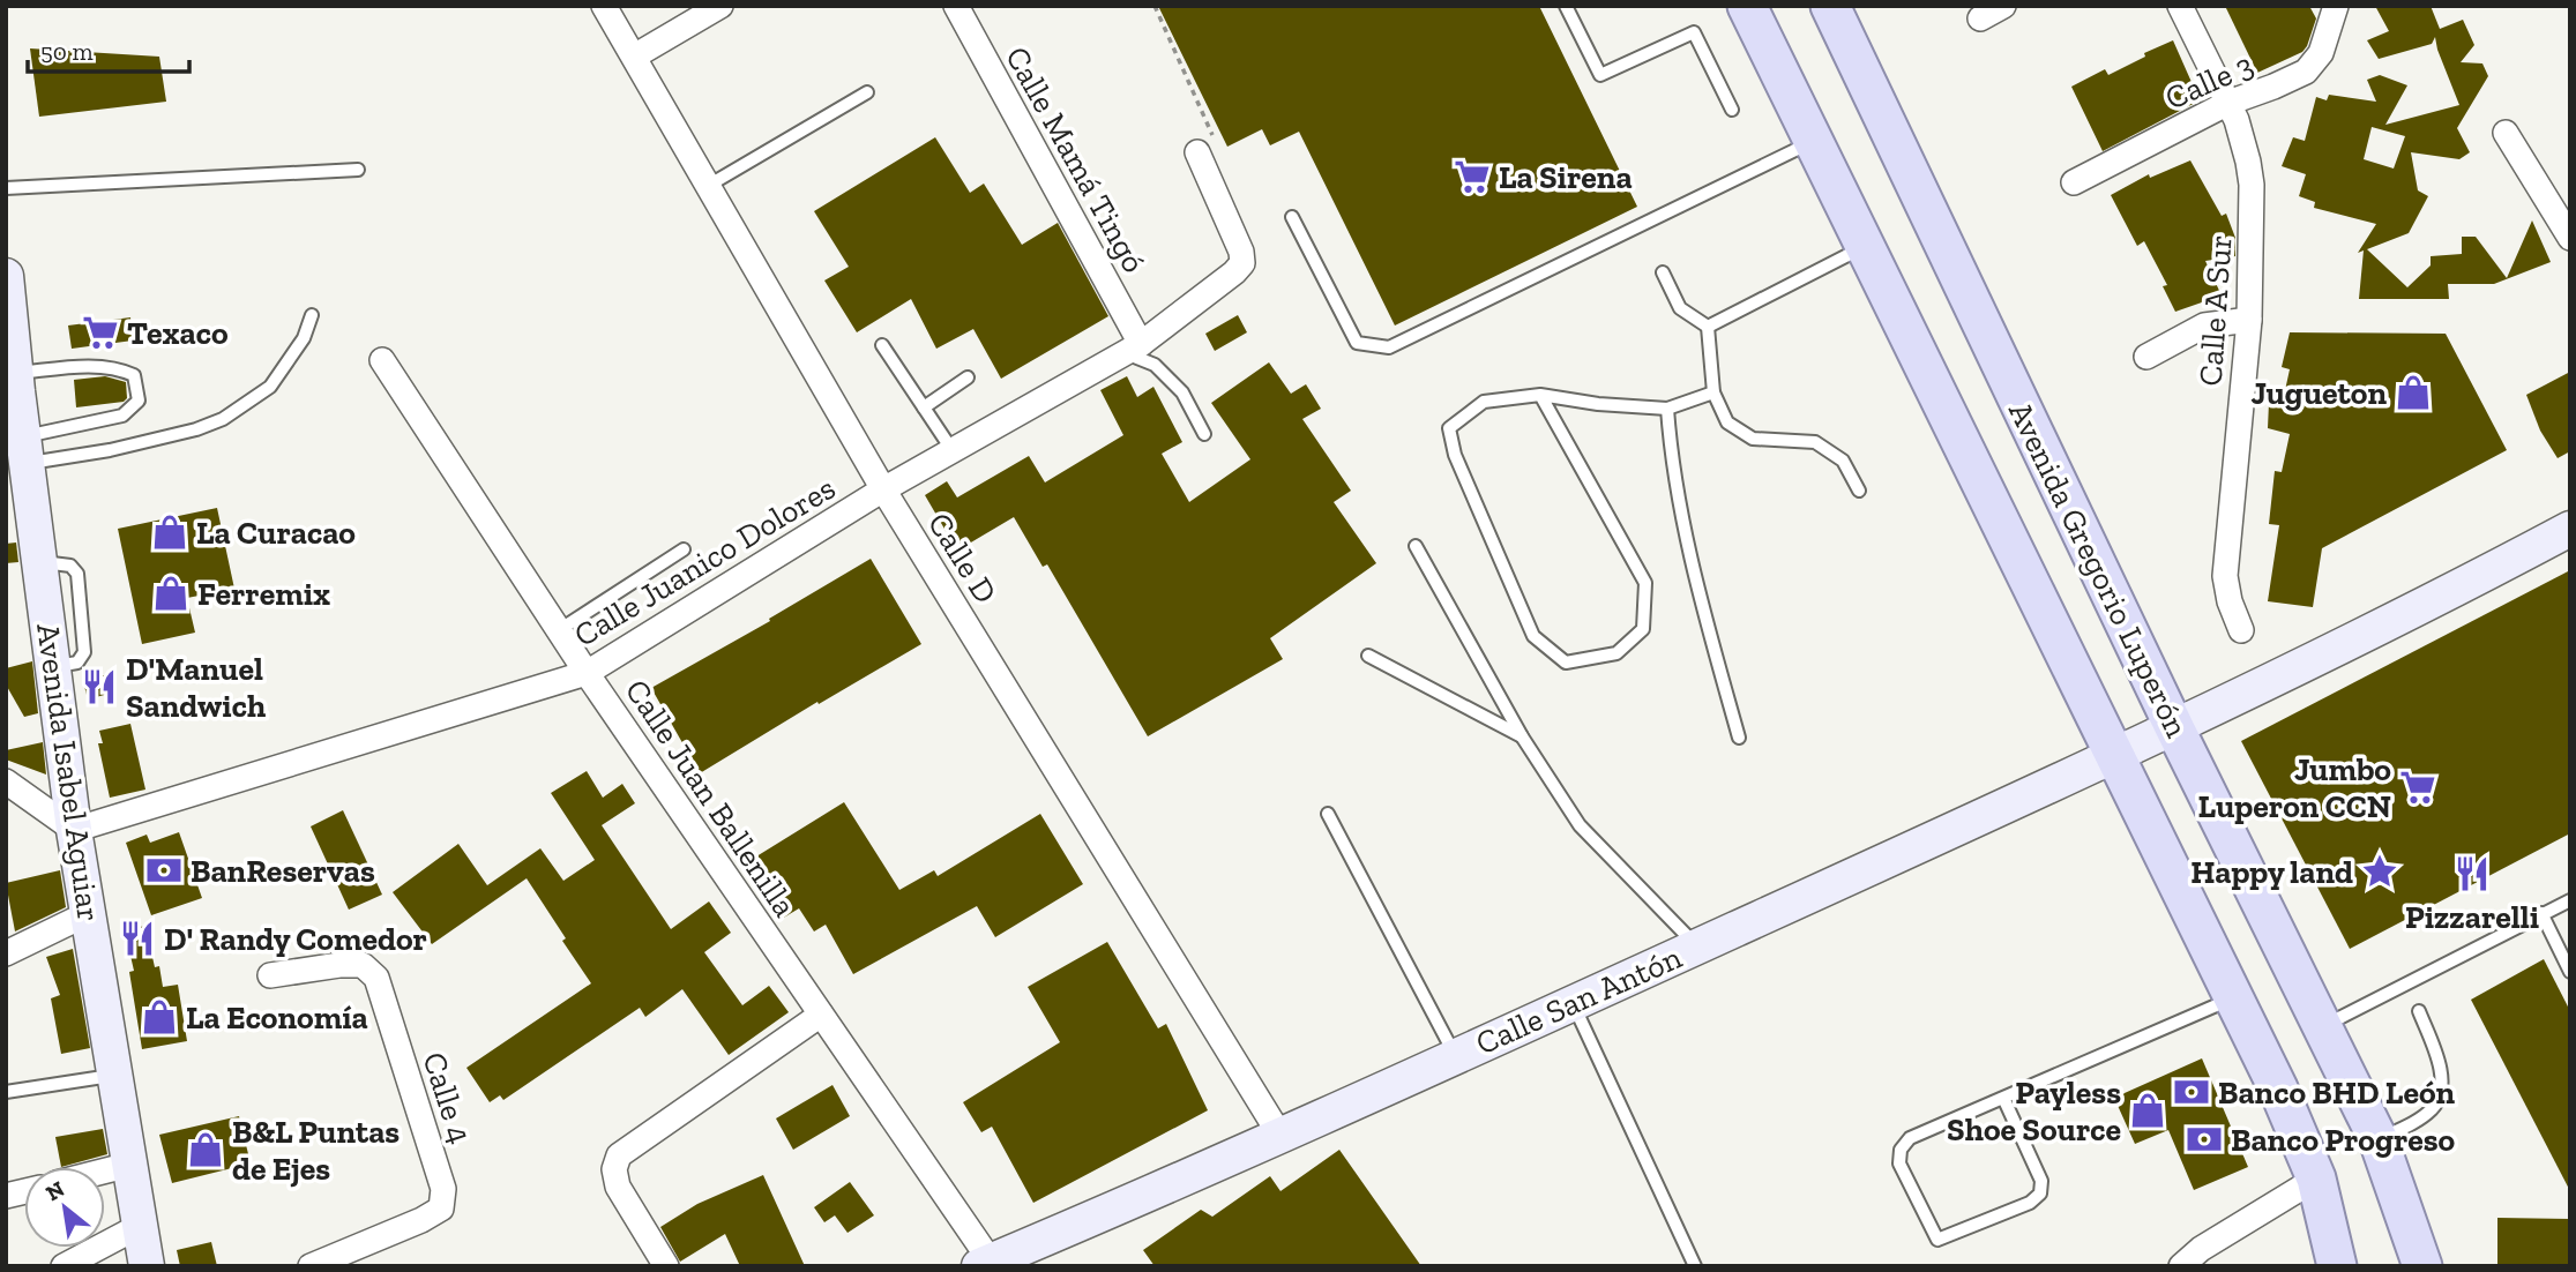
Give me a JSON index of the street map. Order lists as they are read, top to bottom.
{
  "streets": {
    "main road": ["Avenida Gregorio Luperón"],
    "street": [
      "Calle 3",
      "Calle Mamá Tingó",
      "Calle A Sur",
      "Calle D",
      "Calle Juanico Dolores",
      "Avenida Isabel Aguiar",
      "Calle Juan Ballenilla",
      "Calle San Antón",
      "Calle 4"
    ]
  },
  "crossings": [
    ["Calle 3", "Calle A Sur"],
    ["Calle Mamá Tingó", "Calle Juanico Dolores"],
    ["Calle D", "Calle Juanico Dolores"],
    ["Calle D", "Calle San Antón"],
    ["Calle Juanico Dolores", "Avenida Isabel Aguiar"],
    ["Calle Juanico Dolores", "Calle Juan Ballenilla"],
    ["Avenida Gregorio Luperón", "Calle San Antón"],
    ["Calle Juan Ballenilla", "Calle San Antón"]
  ],
  "places": {
    "supermarket": ["La Sirena", "Texaco", "Jumbo Luperon CCN"],
    "shop": [
      "Jugueton",
      "La Curacao",
      "Ferremix",
      "La Economía",
      "Payless Shoe Source",
      "B&L Puntas de Ejes"
    ],
    "restaurant": ["D'Manuel Sandwich", "Pizzarelli", "D' Randy Comedor"],
    "bank": ["BanReservas", "Banco BHD León", "Banco Progreso"],
    "place": ["Happy land"]
  },
  "scale_bar": "50 m",
  "north": "top left"
}
